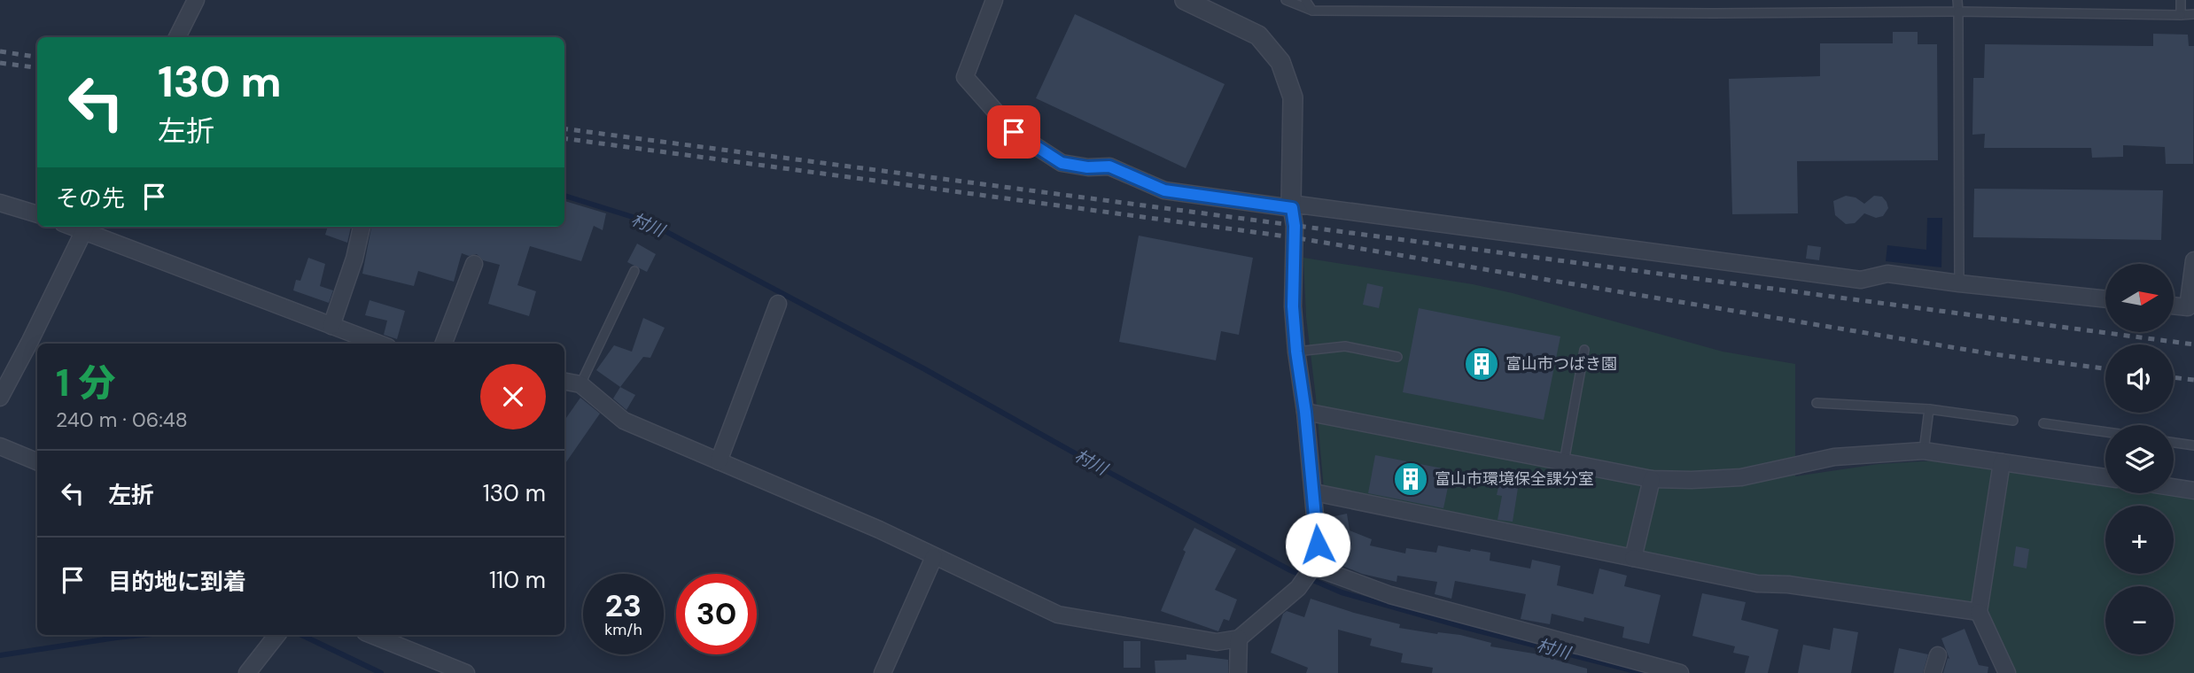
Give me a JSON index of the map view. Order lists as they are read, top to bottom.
{
  "water": ["村川"],
  "places": {
    "building": ["富山市つばき園", "富山市環境保全課分室"]
  },
  "north": "right",
  "page": {
    "turn": ["130 m", "左折"],
    "then": "その先",
    "map_buttons": ["+", "−"],
    "heading": ["1 分", "240 m · 06:48"],
    "list": [
      {
        "name": "左折",
        "value": "130 m"
      },
      {
        "name": "目的地に到着",
        "value": "110 m"
      }
    ],
    "speed": "23 km/h",
    "limit": "30"
  }
}
